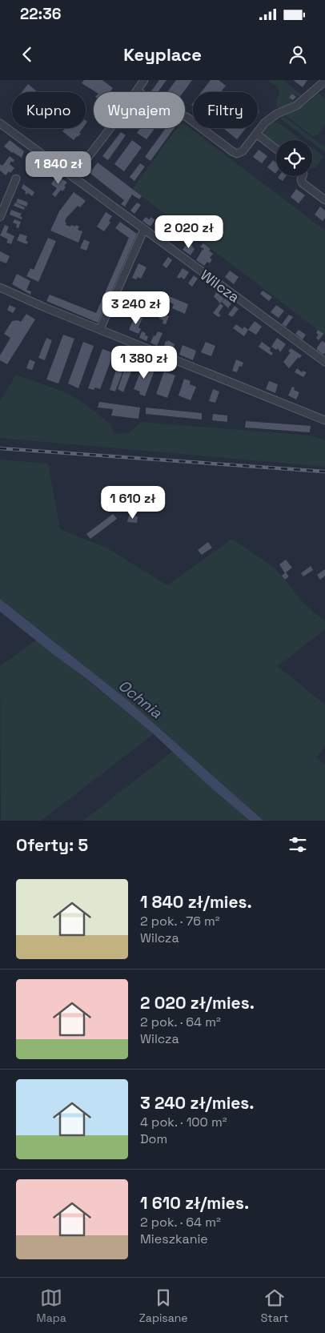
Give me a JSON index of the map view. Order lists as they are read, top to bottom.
{
  "streets": {
    "street": ["Wilcza"]
  },
  "water": ["Ochnia"],
  "page": {
    "status": "22:36",
    "header": "Keyplace",
    "chip": ["Kupno", "Wynajem", "Filtry"],
    "price": [
      "1 840 zł",
      "2 020 zł",
      "3 240 zł",
      "1 380 zł",
      "1 610 zł"
    ],
    "heading": "Oferty: 5",
    "list": [
      {
        "name": "1 840 zł/mies.",
        "note": "2 pok. · 76 m² · Wilcza"
      },
      {
        "name": "2 020 zł/mies.",
        "note": "2 pok. · 64 m² · Wilcza"
      },
      {
        "name": "3 240 zł/mies.",
        "note": "4 pok. · 100 m² · Dom"
      },
      {
        "name": "1 610 zł/mies.",
        "note": "2 pok. · 64 m² · Mieszkanie"
      }
    ],
    "tabs": ["Mapa", "Zapisane", "Start"]
  }
}
